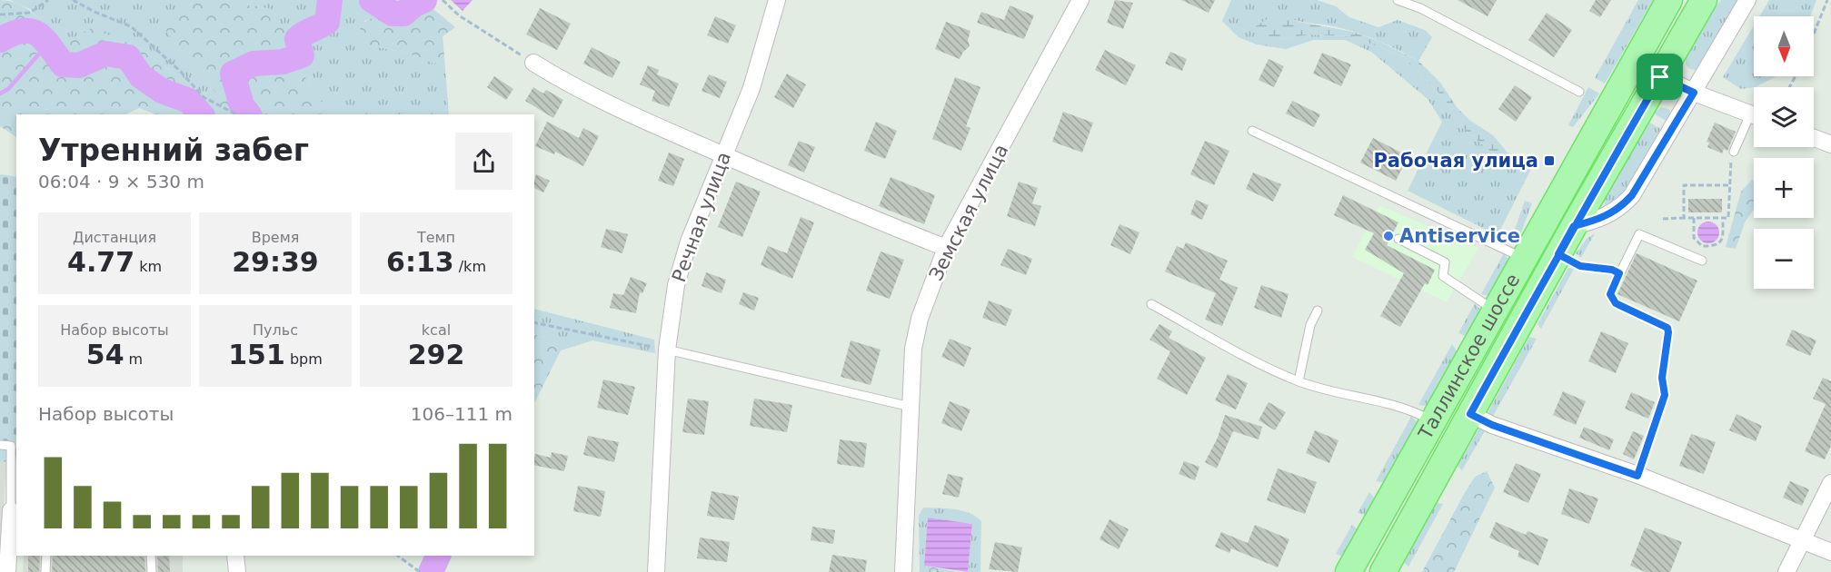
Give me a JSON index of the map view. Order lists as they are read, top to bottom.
{
  "streets": {
    "main road": ["Таллинское шоссе"],
    "street": ["Земская улица", "Речная улица"]
  },
  "places": {
    "transit": ["Рабочая улица"],
    "other": ["Antiservice"]
  },
  "north": "bottom",
  "page": {
    "map_buttons": ["+", "−"],
    "heading": ["Утренний забег", "06:04 · 9 × 530 m"],
    "stats": [
      ["Дистанция", "4.77 km"],
      ["Время", "29:39"],
      ["Темп", "6:13 /km"],
      ["Набор высоты", "54 m"],
      ["Пульс", "151 bpm"],
      ["kcal", "292"]
    ],
    "chart": ["Набор высоты", "106–111 m"]
  }
}
